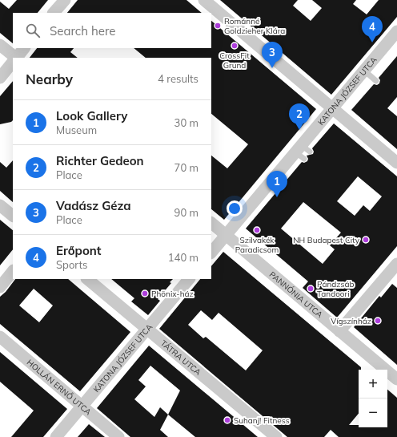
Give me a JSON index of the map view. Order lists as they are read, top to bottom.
{
  "streets": {
    "street": [
      "KATONA JÓZSEF UTCA",
      "PANNÓNIA UTCA",
      "TÁTRA UTCA",
      "HOLLÁN ERNŐ UTCA"
    ]
  },
  "crossings": [
    ["KATONA JÓZSEF UTCA", "PANNÓNIA UTCA"],
    ["KATONA JÓZSEF UTCA", "TÁTRA UTCA"],
    ["KATONA JÓZSEF UTCA", "HOLLÁN ERNŐ UTCA"]
  ],
  "places": [
    "Románné Goldzieher Klára",
    "CrossFit Grund",
    "Szilvakék Paradicsom",
    "NH Budapest City",
    "Pándzsáb Tandoori",
    "Phönix-ház",
    "Vígszínház",
    "Suhanj! Fitness"
  ],
  "page": {
    "search": "Search here",
    "pins": [
      "4",
      "3",
      "2",
      "1"
    ],
    "heading": ["Nearby", "4 results"],
    "list": [
      {
        "mark": "1",
        "name": "Look Gallery",
        "note": "Museum",
        "value": "30 m"
      },
      {
        "mark": "2",
        "name": "Richter Gedeon",
        "note": "Place",
        "value": "70 m"
      },
      {
        "mark": "3",
        "name": "Vadász Géza",
        "note": "Place",
        "value": "90 m"
      },
      {
        "mark": "4",
        "name": "Erőpont",
        "note": "Sports",
        "value": "140 m"
      }
    ],
    "map_buttons": ["+", "−"]
  }
}
